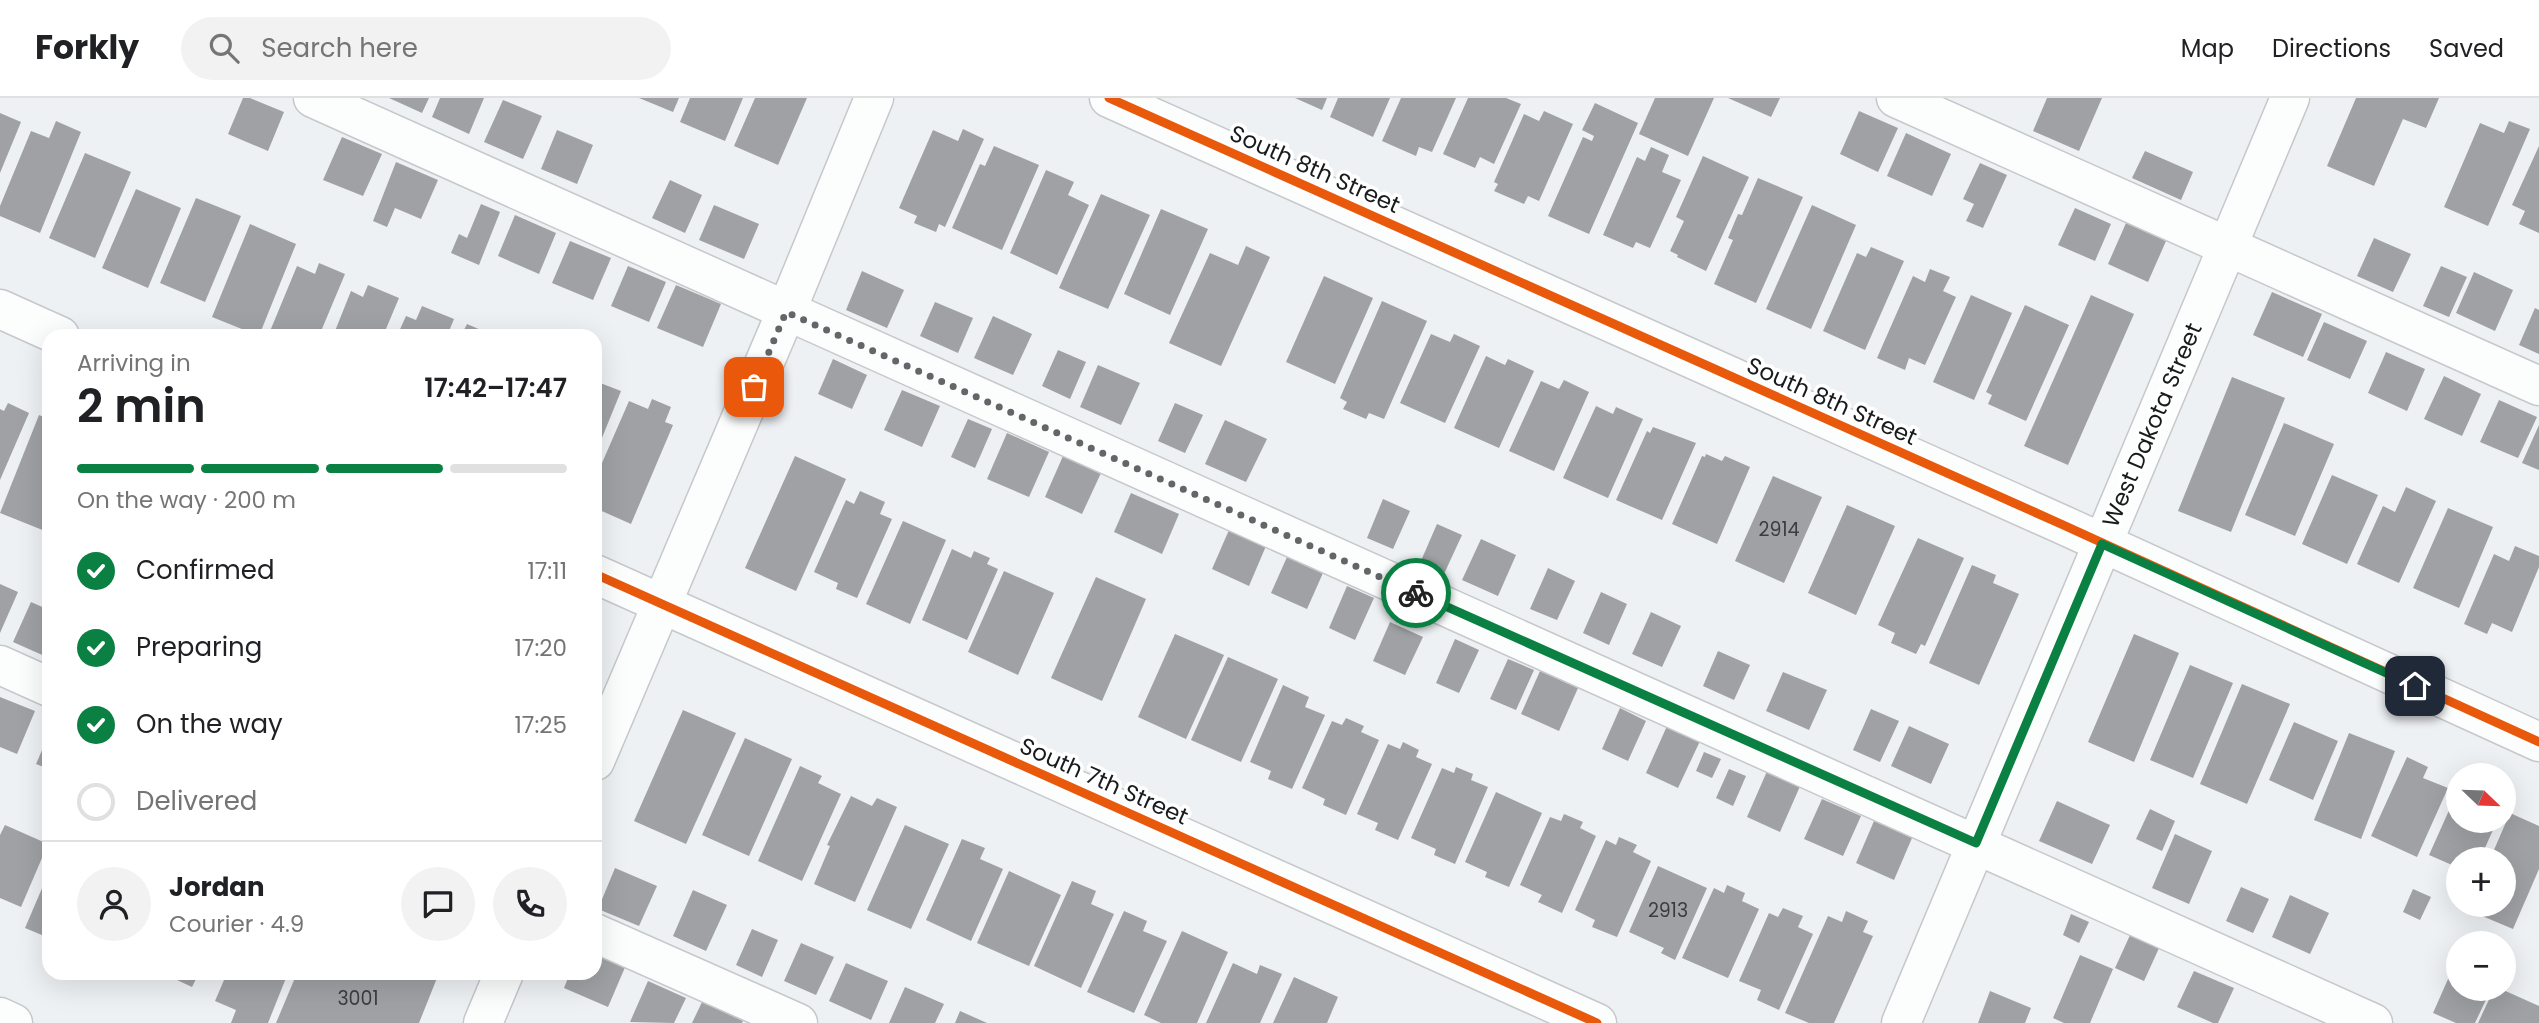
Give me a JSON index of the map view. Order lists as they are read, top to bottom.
{
  "streets": {
    "street": ["South 8th Street", "West Dakota Street", "South 7th Street"]
  },
  "crossings": [
    ["South 8th Street", "West Dakota Street"]
  ],
  "house_numbers": ["2914", "2913", "3001"],
  "north": "bottom right",
  "page": {
    "header": "Forkly",
    "search": "Search here",
    "nav": ["Map", "Directions", "Saved"],
    "heading": ["2 min", "Arriving in", "17:42–17:47"],
    "panel": ["Jordan", "Courier · 4.9"],
    "bar": "On the way · 200 m",
    "list": [
      ["Confirmed", "17:11"],
      ["Preparing", "17:20"],
      ["On the way", "17:25"],
      "Delivered"
    ],
    "map_buttons": ["+", "−"]
  }
}
